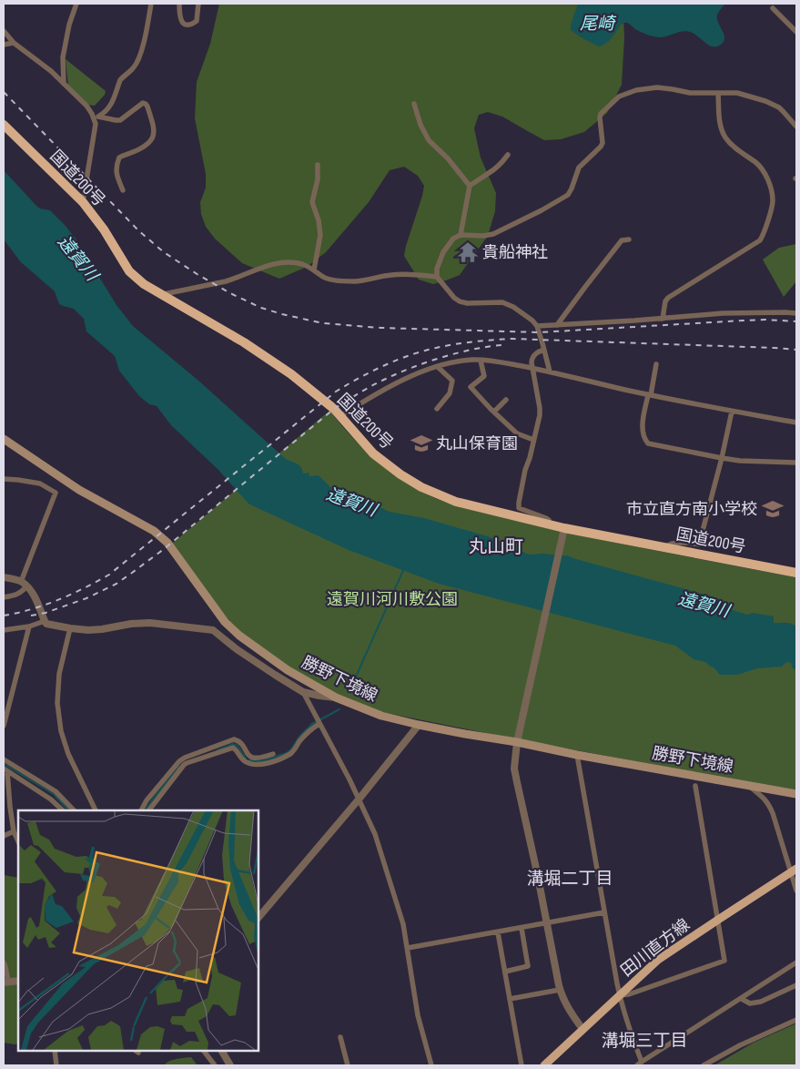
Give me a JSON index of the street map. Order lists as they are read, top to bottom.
{
  "streets": {
    "highway": ["国道200号"],
    "main road": ["勝野下境線", "田川直方線"]
  },
  "districts": ["丸山町", "溝堀二丁目", "溝堀三丁目"],
  "water": ["尾崎", "遠賀川"],
  "parks": ["遠賀川河川敷公園"],
  "places": {
    "temple": ["貴船神社"],
    "school or university": ["丸山保育園", "市立直方南小学校"]
  }
}
